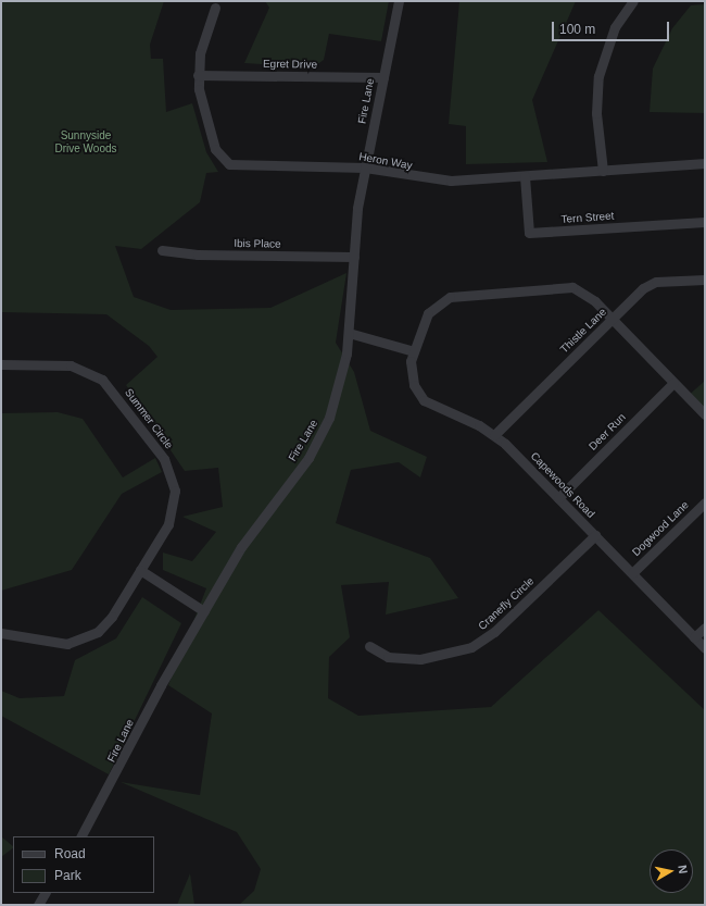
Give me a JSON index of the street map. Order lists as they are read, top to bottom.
{
  "streets": {
    "street": [
      "Egret Drive",
      "Fire Lane",
      "Heron Way",
      "Tern Street",
      "Ibis Place",
      "Thistle Lane",
      "Summer Circle",
      "Deer Run",
      "Capewoods Road",
      "Dogwood Lane",
      "Cranefly Circle"
    ]
  },
  "crossings": [
    ["Egret Drive", "Fire Lane"],
    ["Egret Drive", "Heron Way"],
    ["Fire Lane", "Heron Way"],
    ["Fire Lane", "Ibis Place"],
    ["Heron Way", "Tern Street"],
    ["Thistle Lane", "Capewoods Road"],
    ["Deer Run", "Capewoods Road"],
    ["Capewoods Road", "Dogwood Lane"],
    ["Capewoods Road", "Cranefly Circle"]
  ],
  "parks": ["Sunnyside Drive Woods"],
  "legend": ["Road", "Park"],
  "scale_bar": "100 m",
  "north": "right"
}
